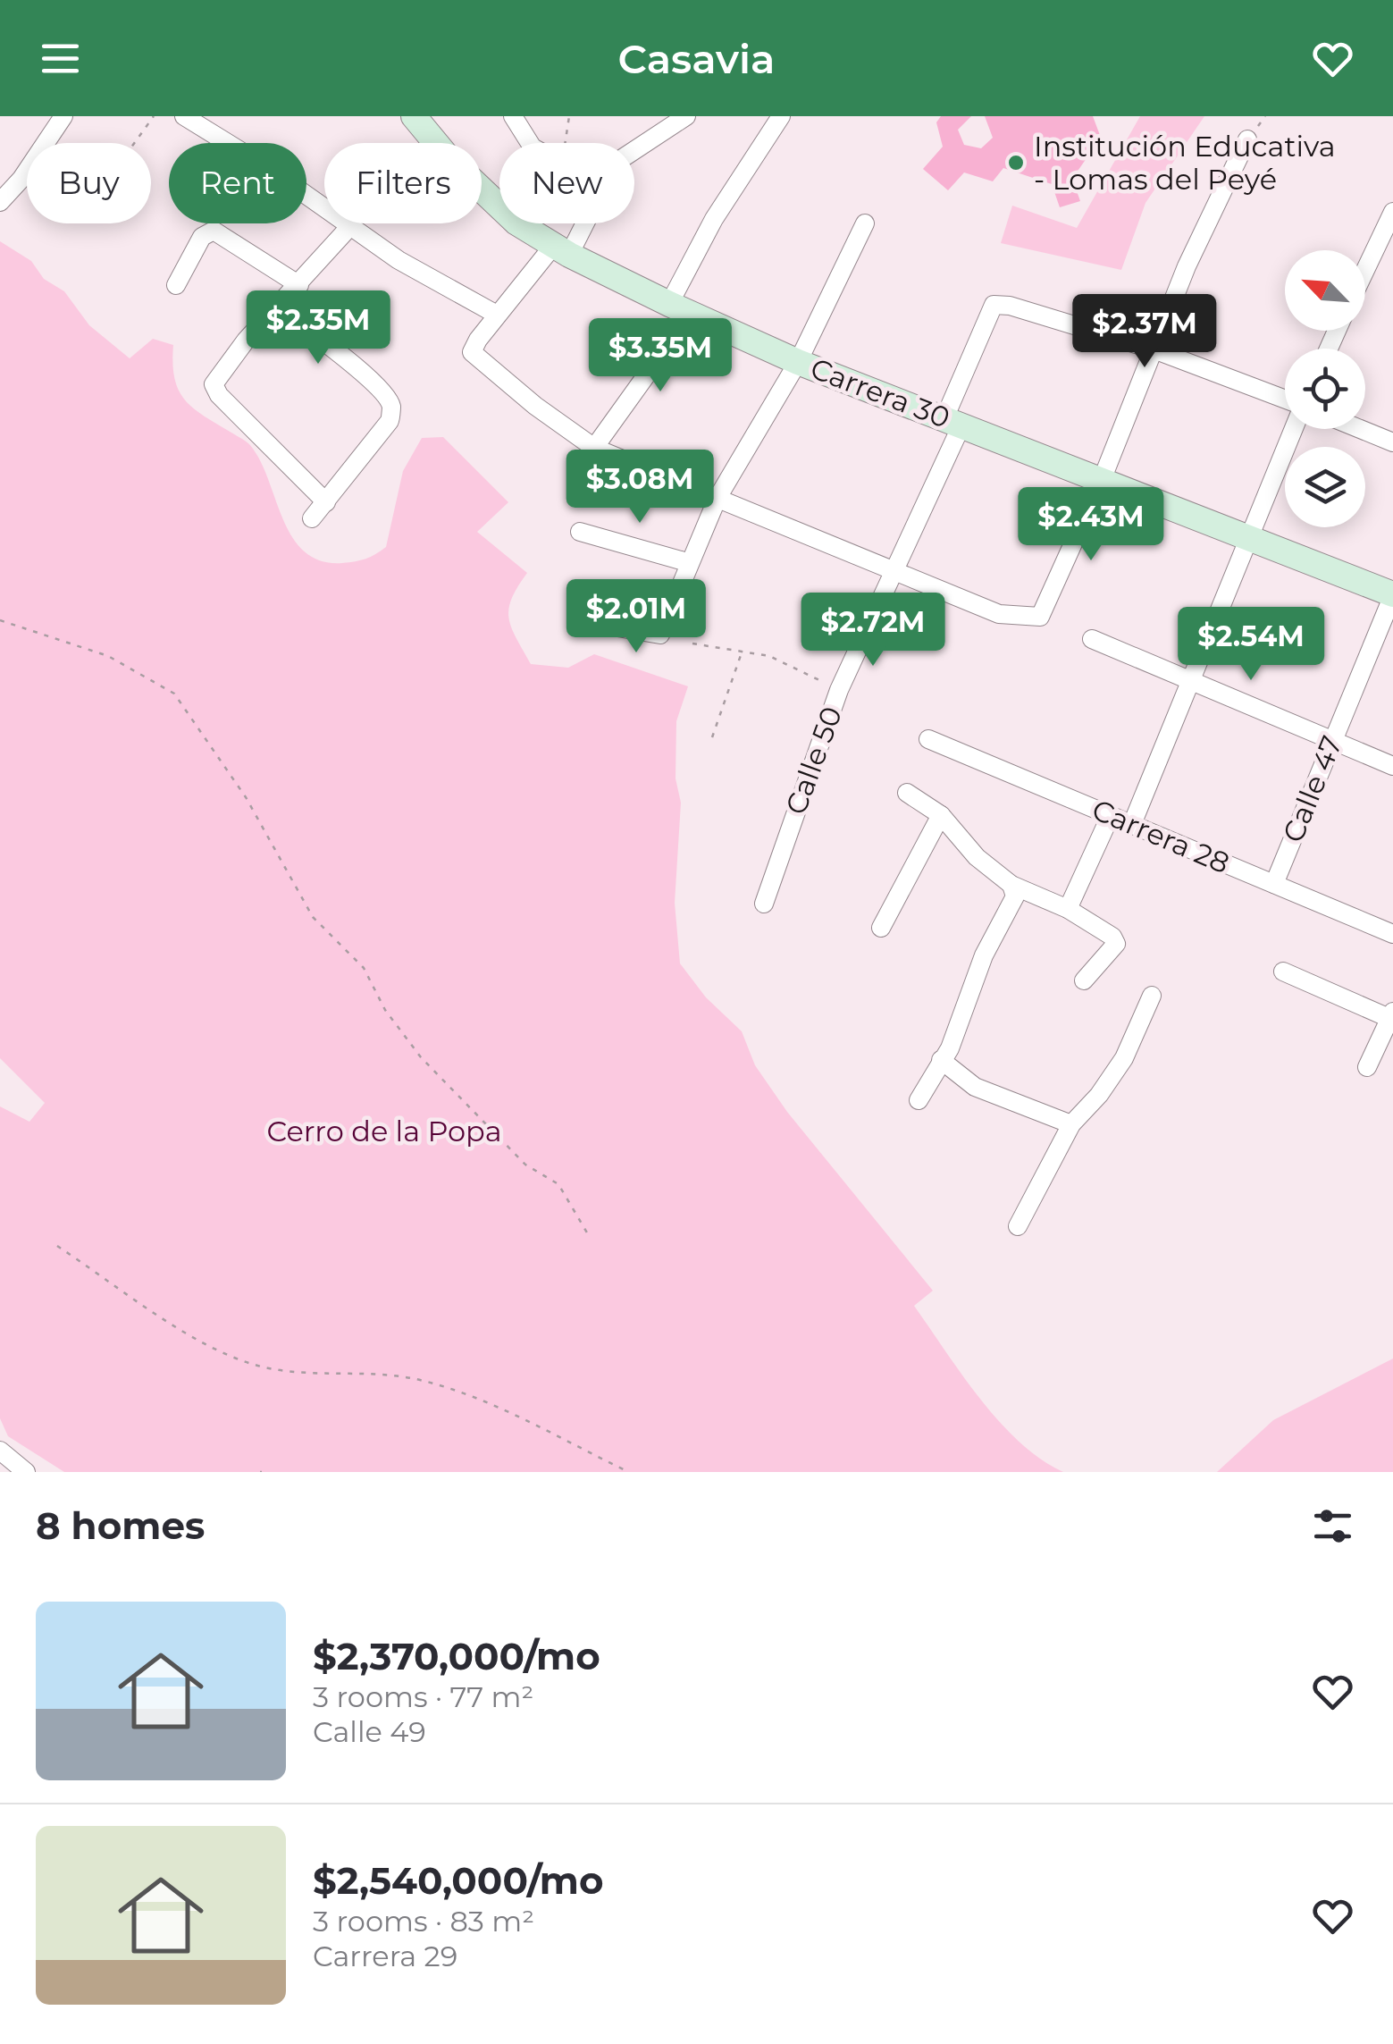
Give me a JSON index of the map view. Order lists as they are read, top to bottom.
{
  "streets": {
    "street": [
      "Carrera 30",
      "Calle 50",
      "Calle 47",
      "Carrera 28"
    ]
  },
  "crossings": [
    ["Carrera 30", "Calle 50"],
    ["Carrera 30", "Calle 47"],
    ["Calle 47", "Carrera 28"]
  ],
  "parks": ["Cerro de la Popa"],
  "places": ["Institución Educativa - Lomas del Peyé"],
  "north": "top left",
  "page": {
    "header": "Casavia",
    "chip": [
      "Buy",
      "Rent",
      "Filters",
      "New"
    ],
    "price": [
      "$2.35M",
      "$2.37M",
      "$3.35M",
      "$3.08M",
      "$2.43M",
      "$2.01M",
      "$2.72M",
      "$2.54M"
    ],
    "heading": "8 homes",
    "list": [
      {
        "name": "$2,370,000/mo",
        "note": "3 rooms · 77 m² · Calle 49"
      },
      {
        "name": "$2,540,000/mo",
        "note": "3 rooms · 83 m² · Carrera 29"
      }
    ]
  }
}
